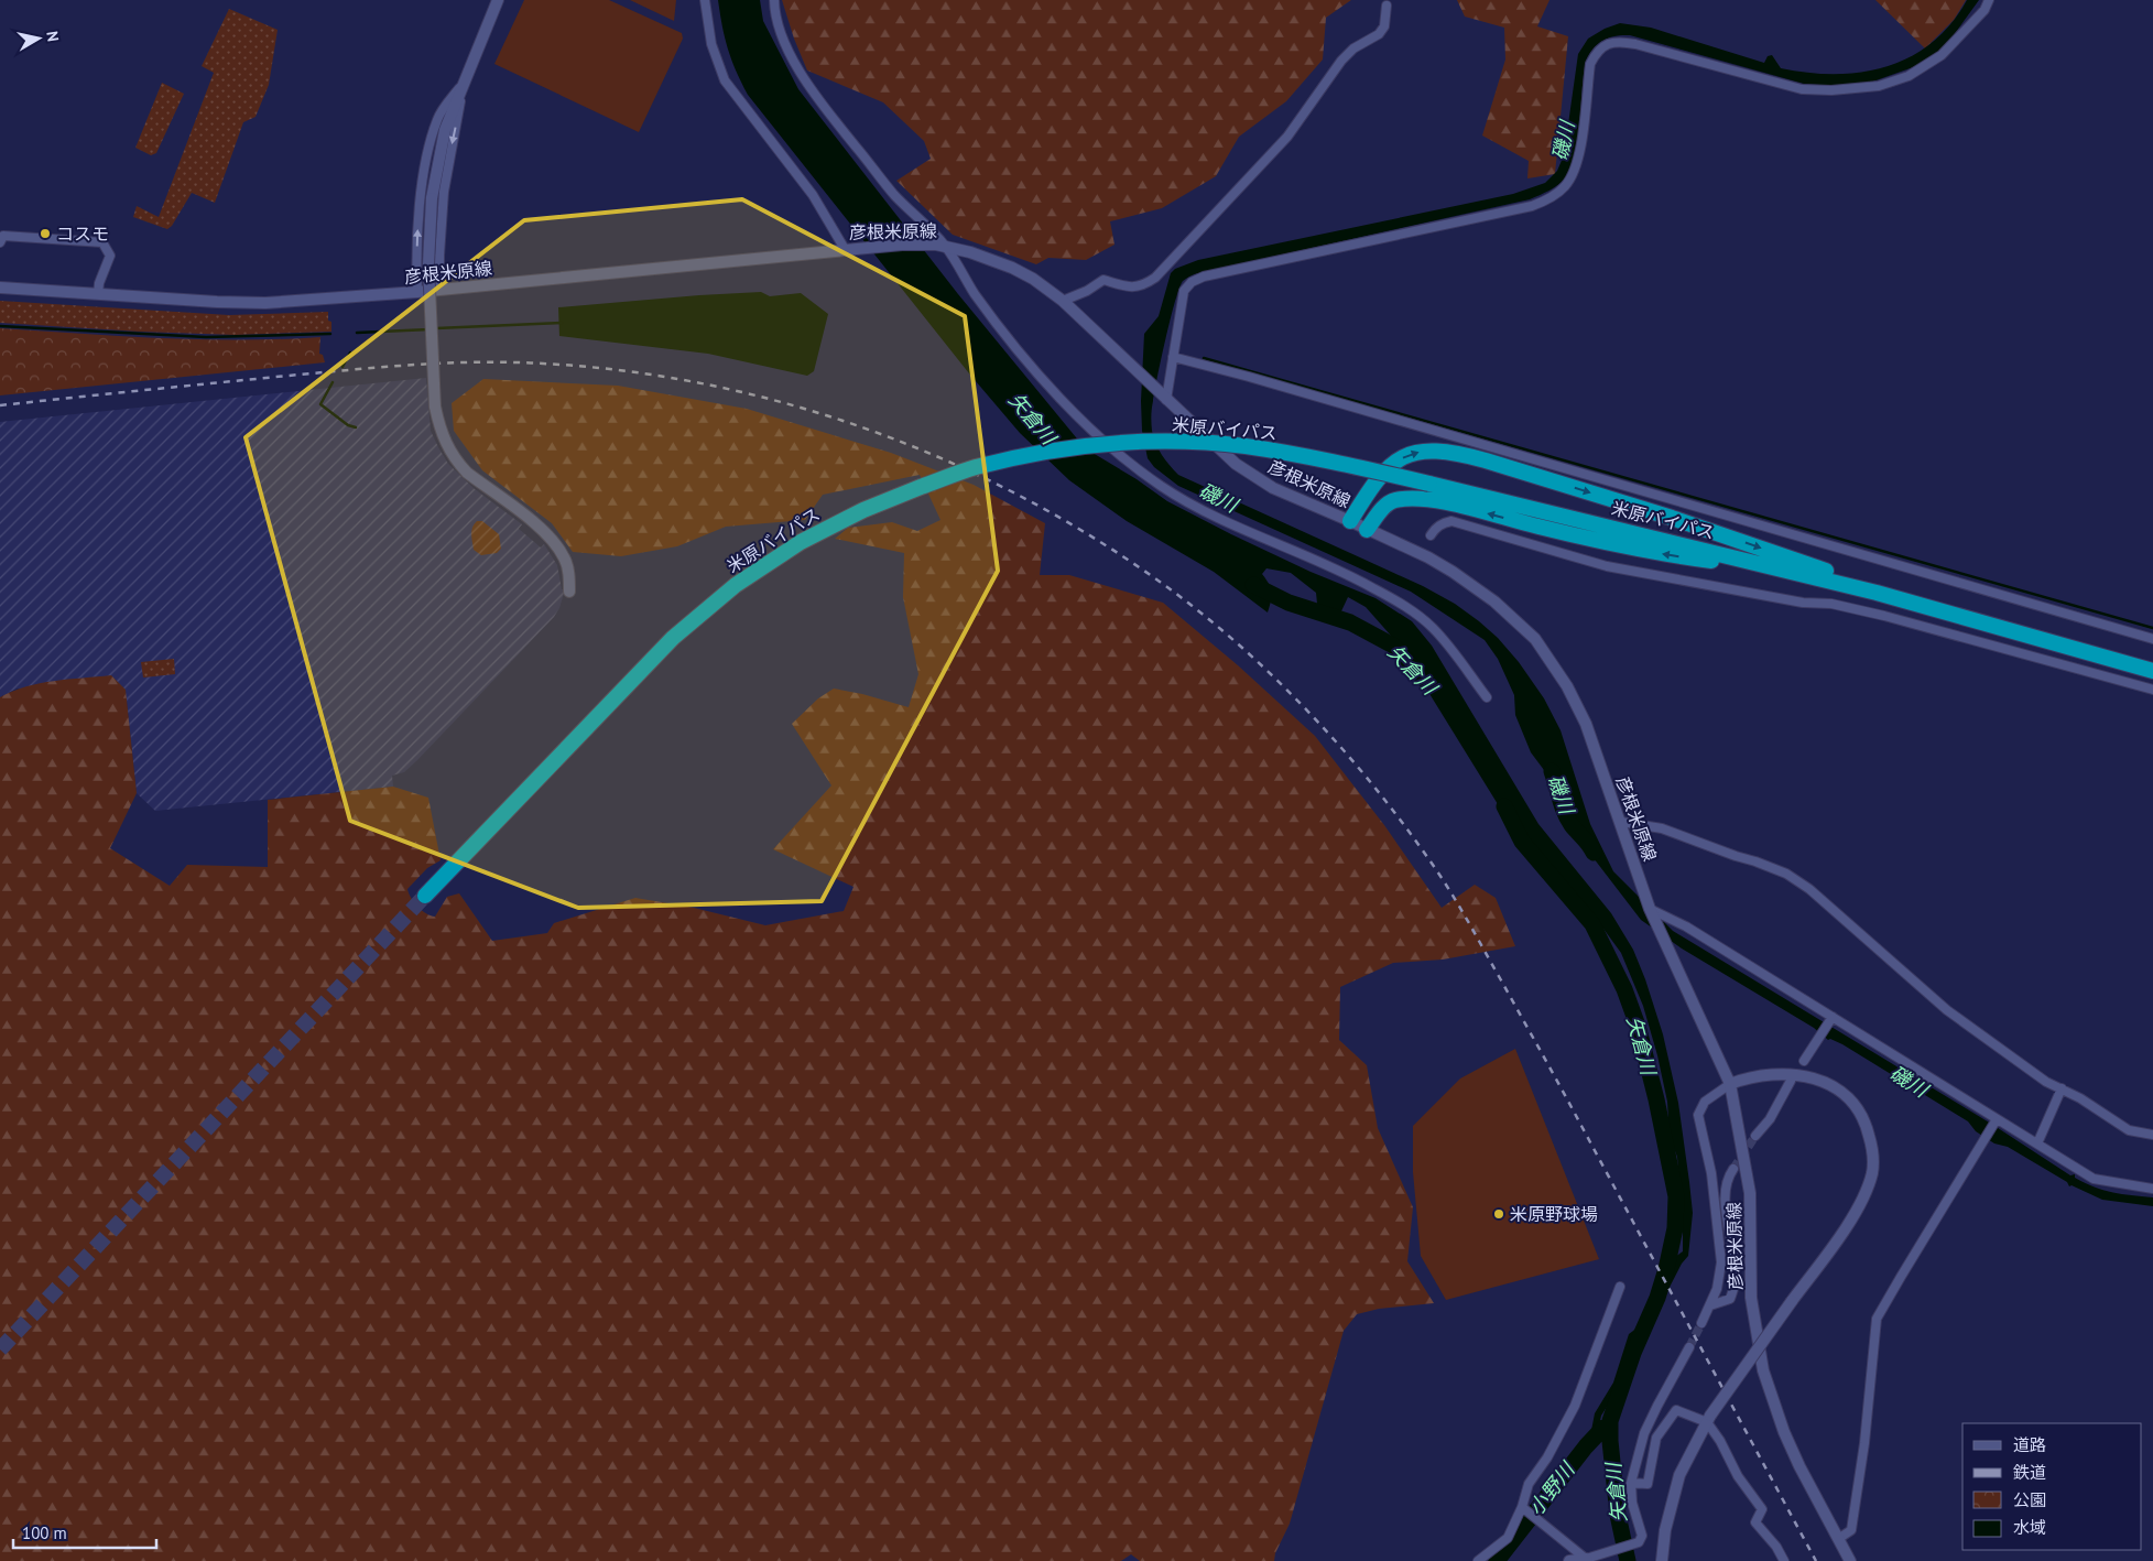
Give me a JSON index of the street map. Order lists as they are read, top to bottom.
{
  "streets": {
    "highway": ["米原バイパス"],
    "main road": ["彦根米原線"]
  },
  "water": ["磯川", "矢倉川", "小野川"],
  "places": ["コスモ", "米原野球場"],
  "legend": [
    "道路",
    "鉄道",
    "公園",
    "水域"
  ],
  "scale_bar": "100 m",
  "north": "right"
}
